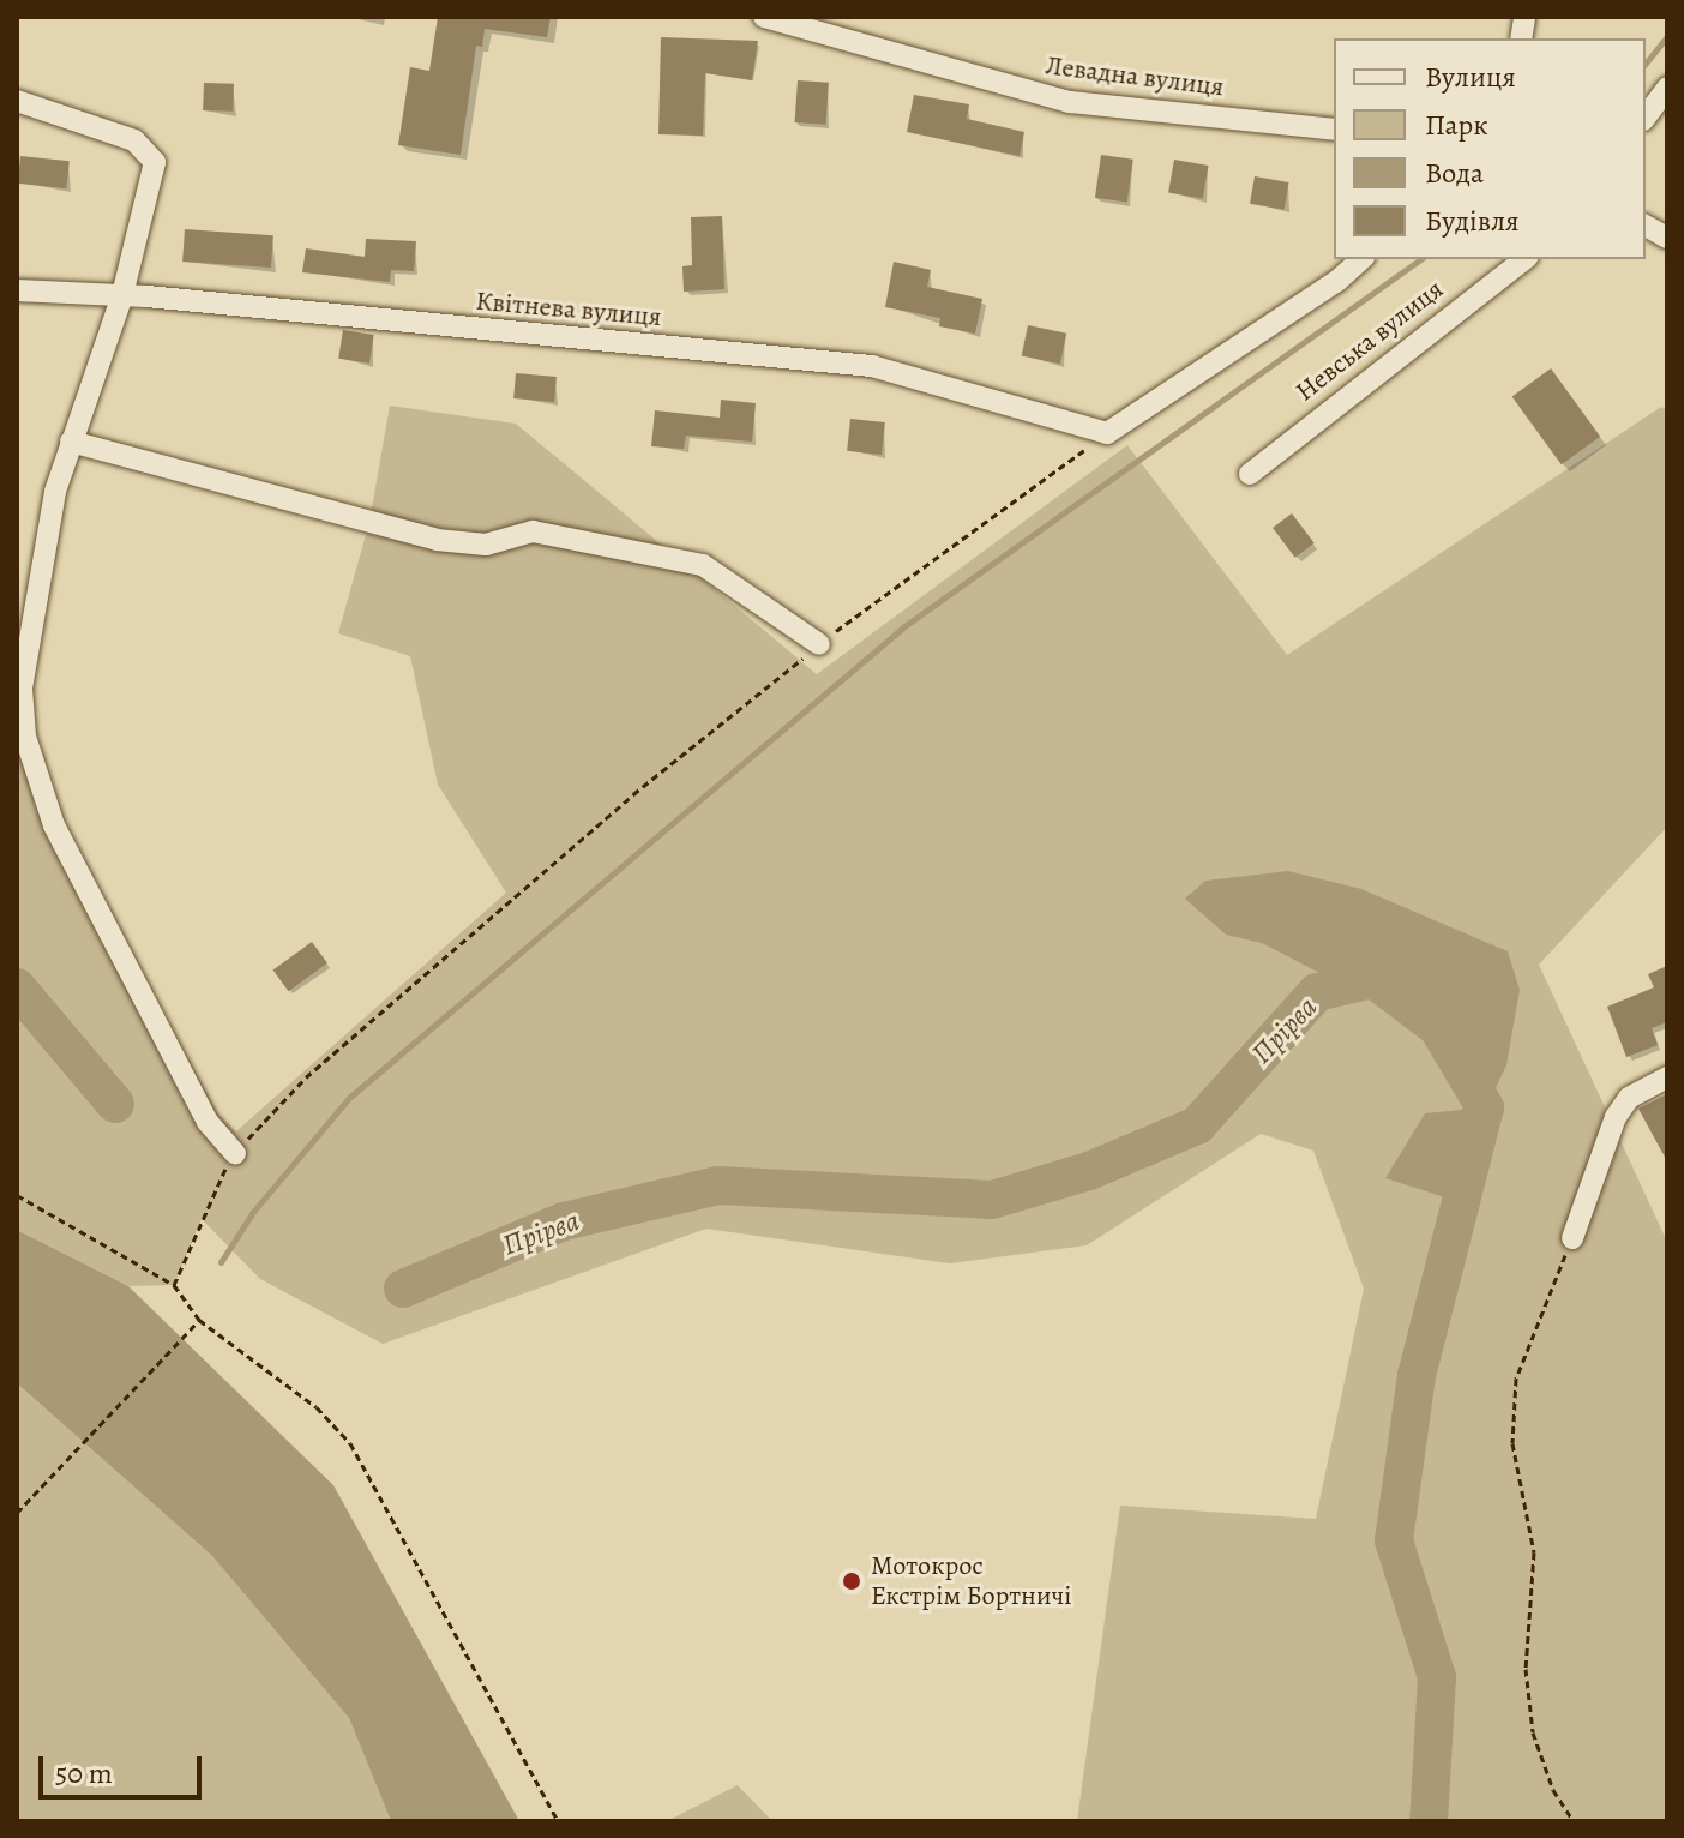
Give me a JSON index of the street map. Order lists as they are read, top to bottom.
{
  "streets": {
    "street": ["Левадна вулиця", "Квітнева вулиця", "Невська вулиця"]
  },
  "water": ["Прірва"],
  "places": ["Мотокрос Екстрім Бортничі"],
  "legend": [
    "Вулиця",
    "Парк",
    "Вода",
    "Будівля"
  ],
  "scale_bar": "50 m"
}
